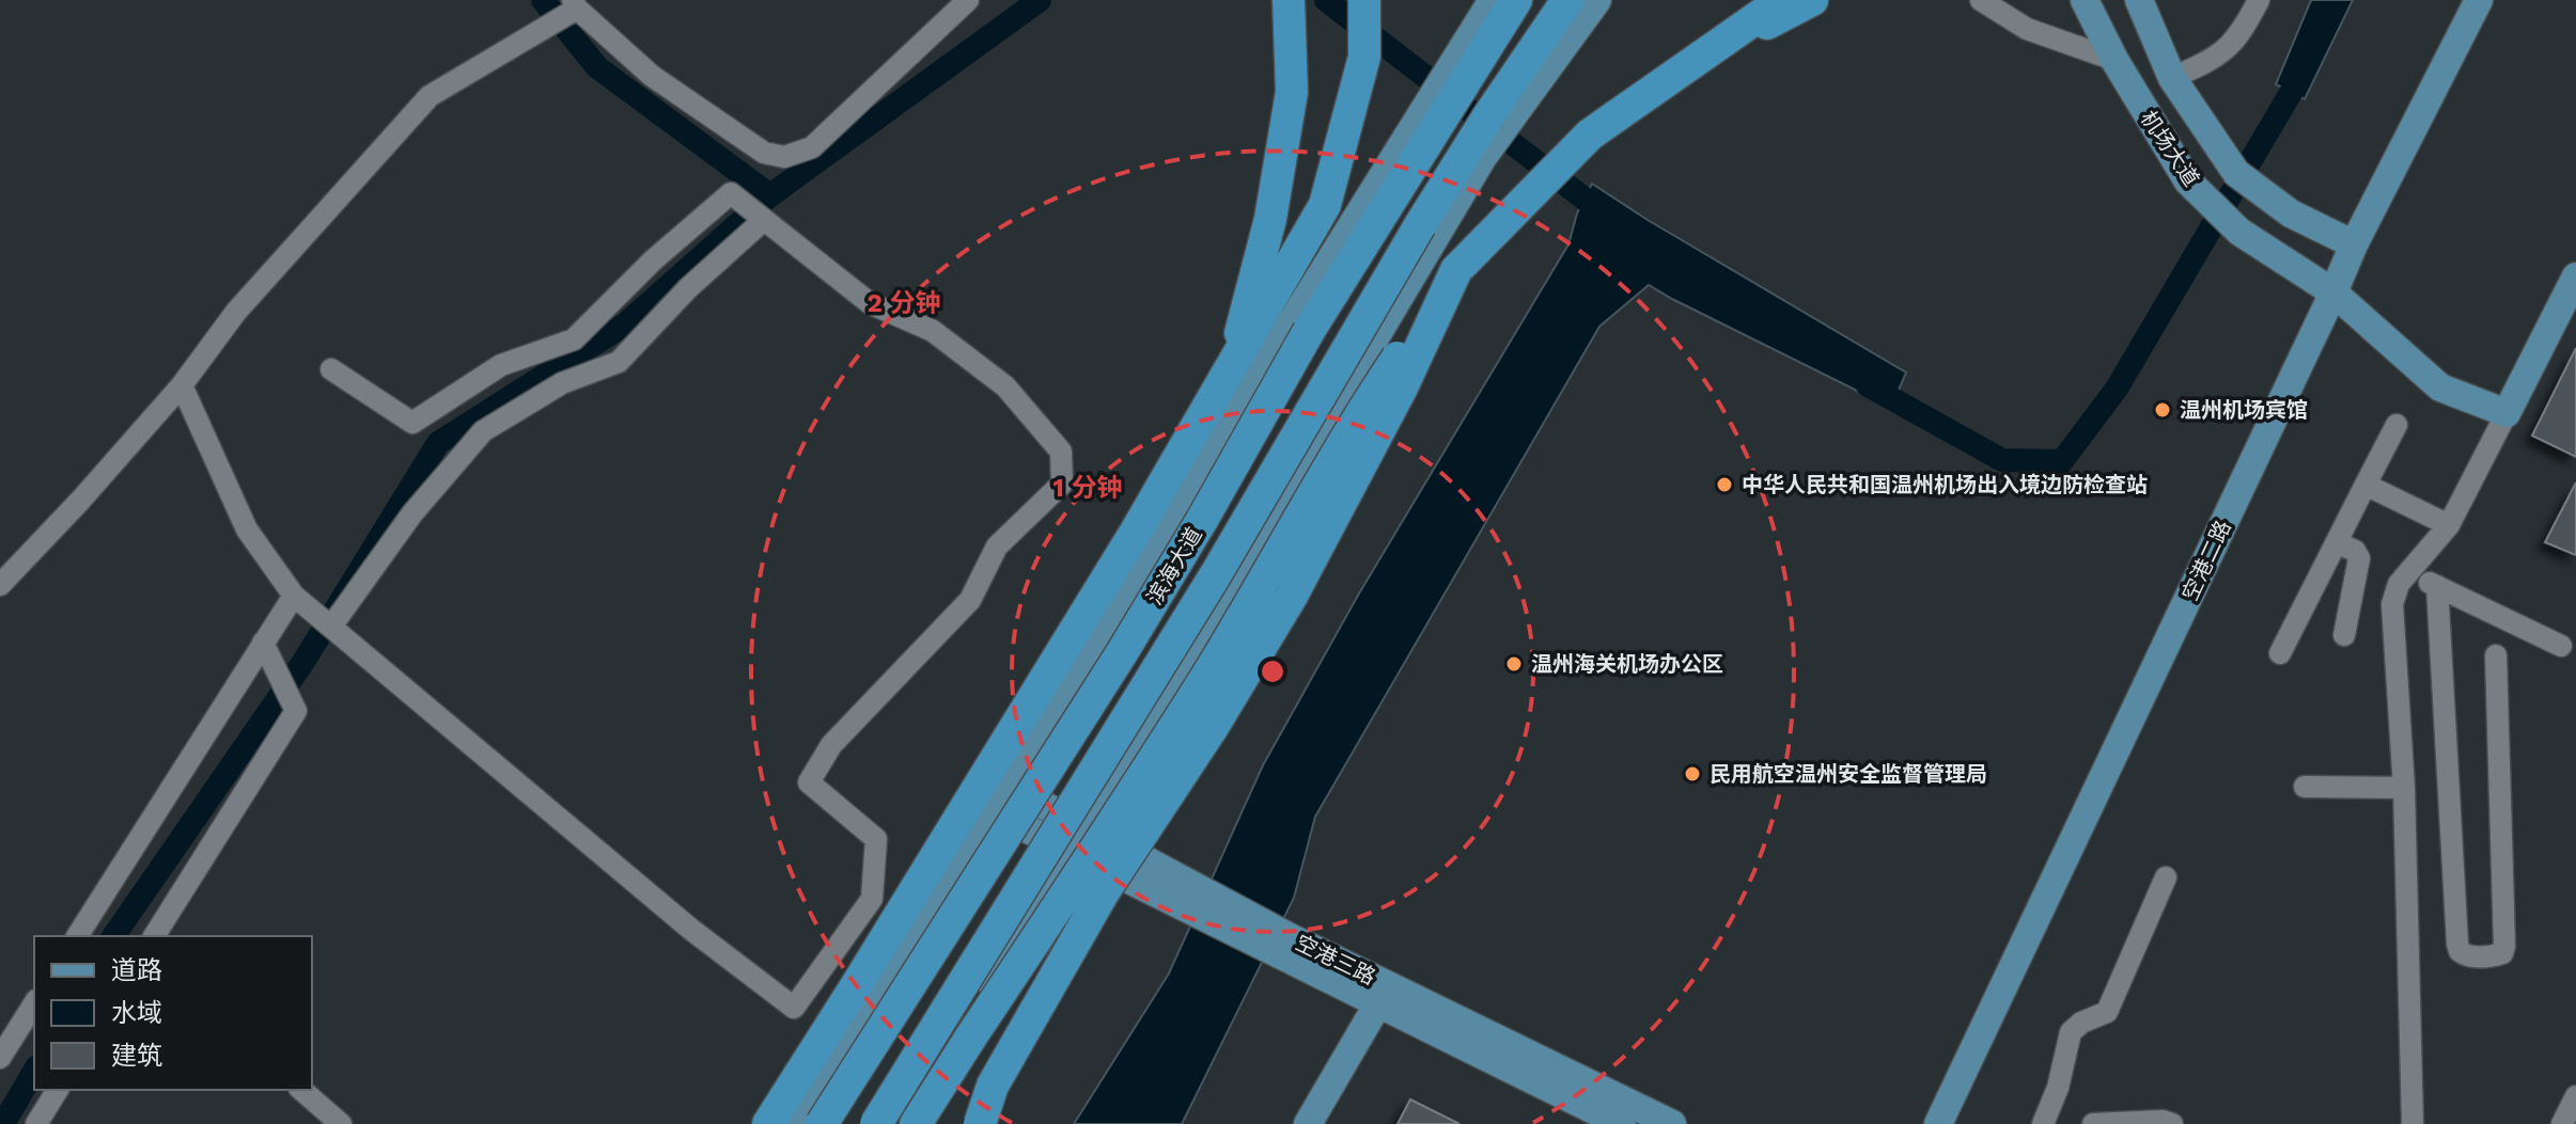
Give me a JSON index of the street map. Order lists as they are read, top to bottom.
{
  "streets": {
    "highway": ["滨海大道"],
    "main road": ["机场大道", "空港二路", "空港三路"]
  },
  "crossings": [
    ["机场大道", "空港二路"]
  ],
  "places": [
    "温州机场宾馆",
    "中华人民共和国温州机场出入境边防检查站",
    "温州海关机场办公区",
    "民用航空温州安全监督管理局"
  ],
  "legend": ["道路", "水域", "建筑"],
  "rings": ["2 分钟", "1 分钟"]
}
